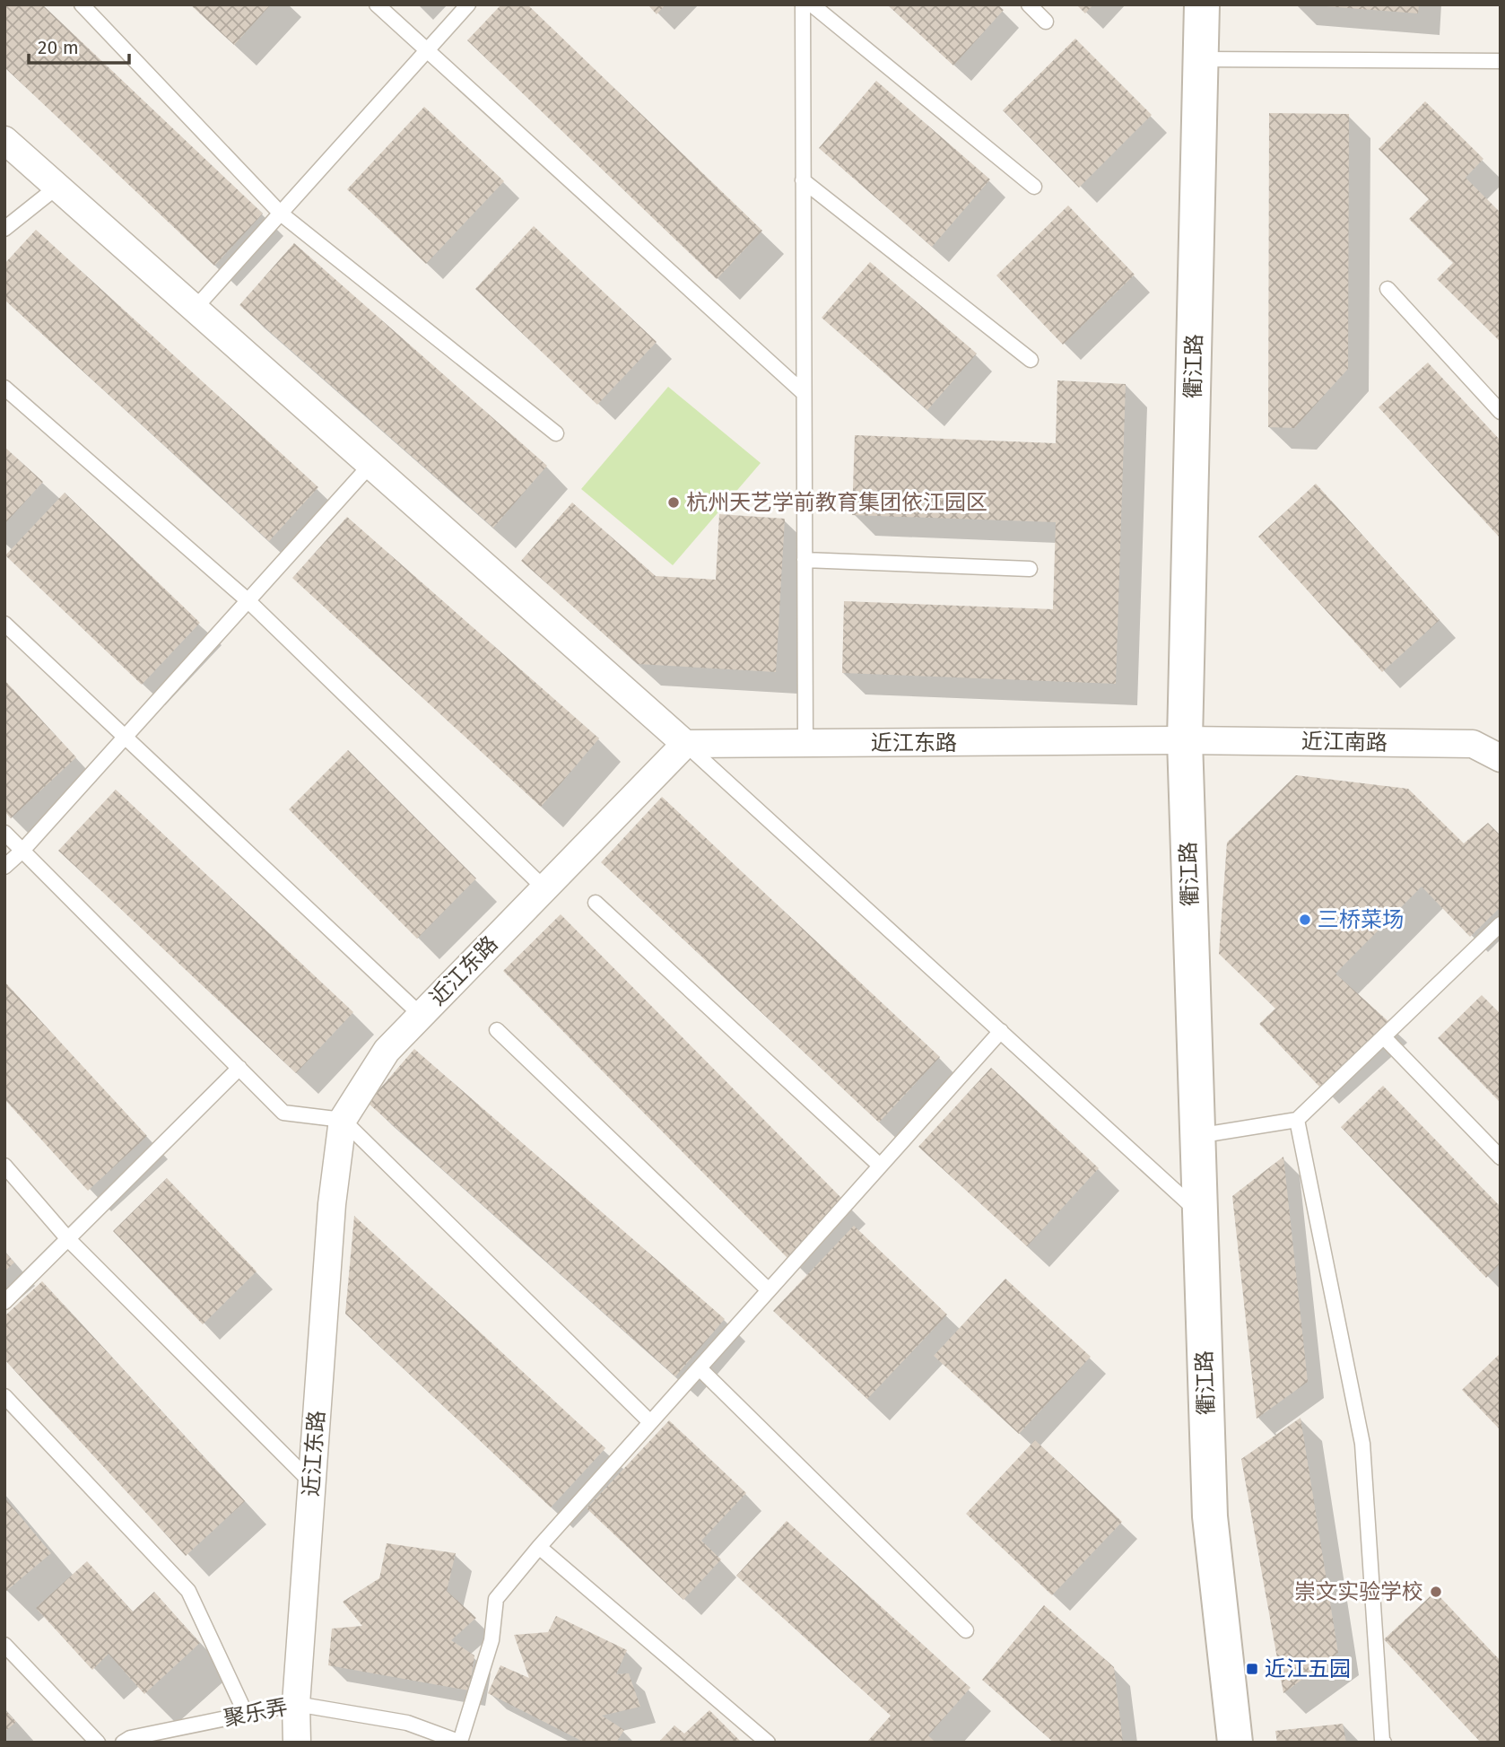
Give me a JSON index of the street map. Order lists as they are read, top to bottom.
{
  "streets": {
    "street": ["衢江路", "近江南路", "近江东路"],
    "lane": ["聚乐弄"]
  },
  "crossings": [
    ["衢江路", "近江南路"],
    ["衢江路", "近江东路"],
    ["近江南路", "近江东路"],
    ["近江东路", "聚乐弄"]
  ],
  "places": {
    "other": ["杭州天艺学前教育集团依江园区", "三桥菜场", "崇文实验学校"],
    "transit": ["近江五园"]
  },
  "scale_bar": "20 m"
}
